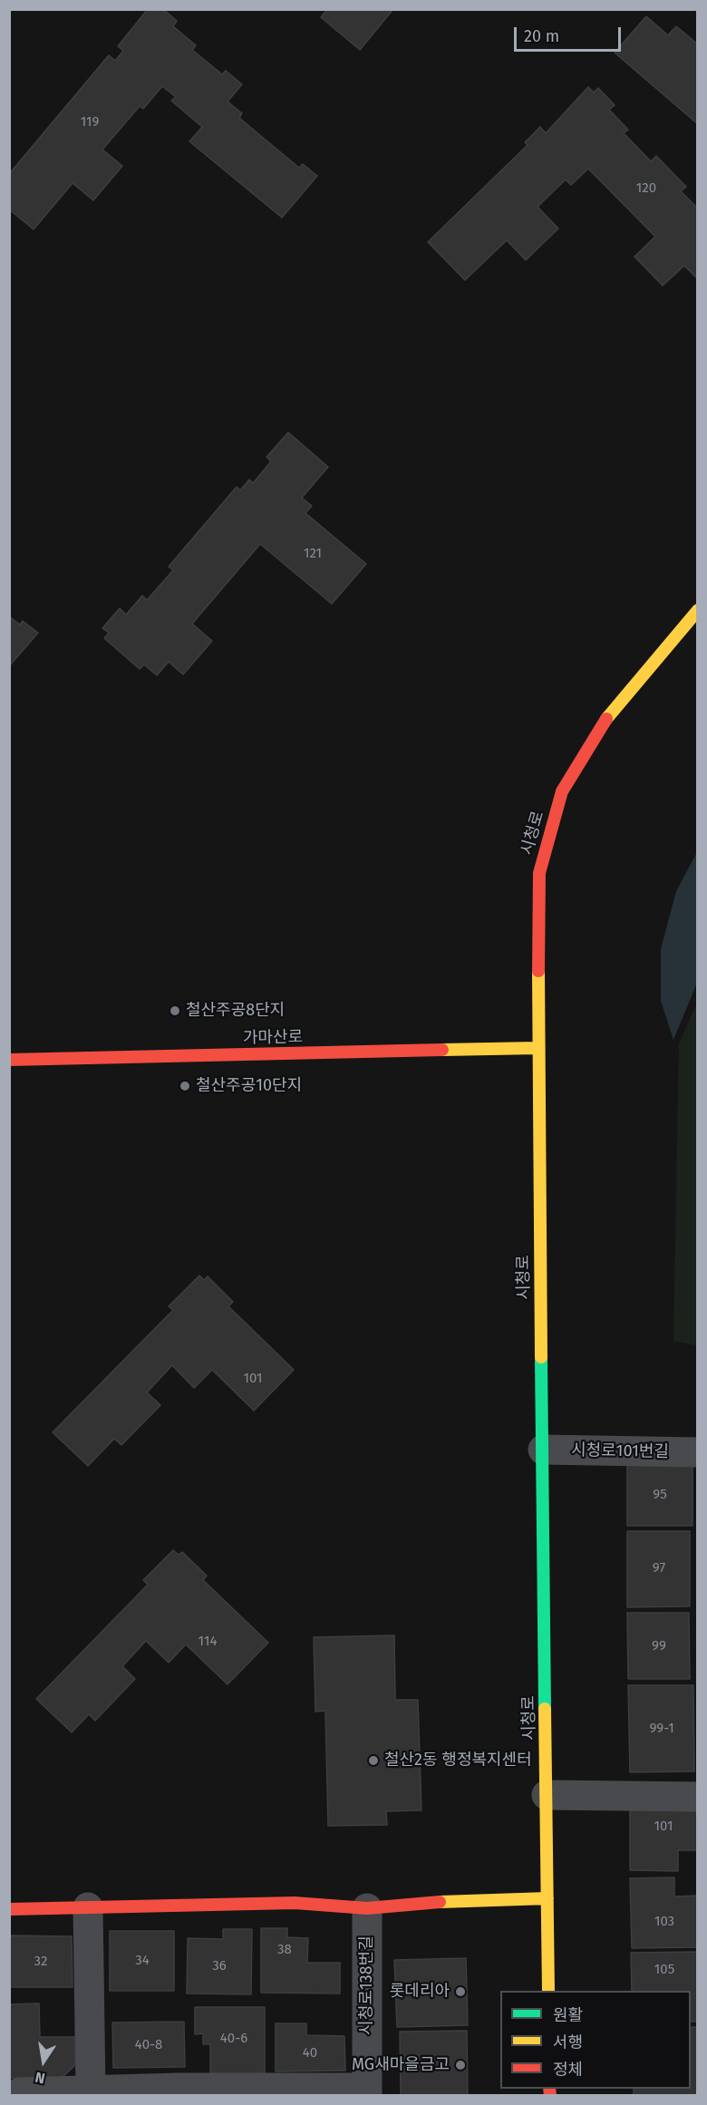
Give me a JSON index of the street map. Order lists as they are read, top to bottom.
{
  "streets": {
    "main road": ["시청로", "가마산로"],
    "street": ["시청로101번길", "시청로138번길"]
  },
  "crossings": [
    ["시청로", "가마산로"],
    ["시청로", "시청로101번길"]
  ],
  "places": [
    "철산주공8단지",
    "철산주공10단지",
    "철산2동 행정복지센터",
    "롯데리아",
    "MG새마을금고"
  ],
  "house_numbers": [
    "119",
    "120",
    "121",
    "101",
    "95",
    "97",
    "114",
    "99",
    "99-1",
    "101",
    "103",
    "38",
    "34",
    "32",
    "36",
    "105",
    "40-6",
    "40-8",
    "40"
  ],
  "legend": ["원활", "서행", "정체"],
  "scale_bar": "20 m",
  "north": "bottom"
}
